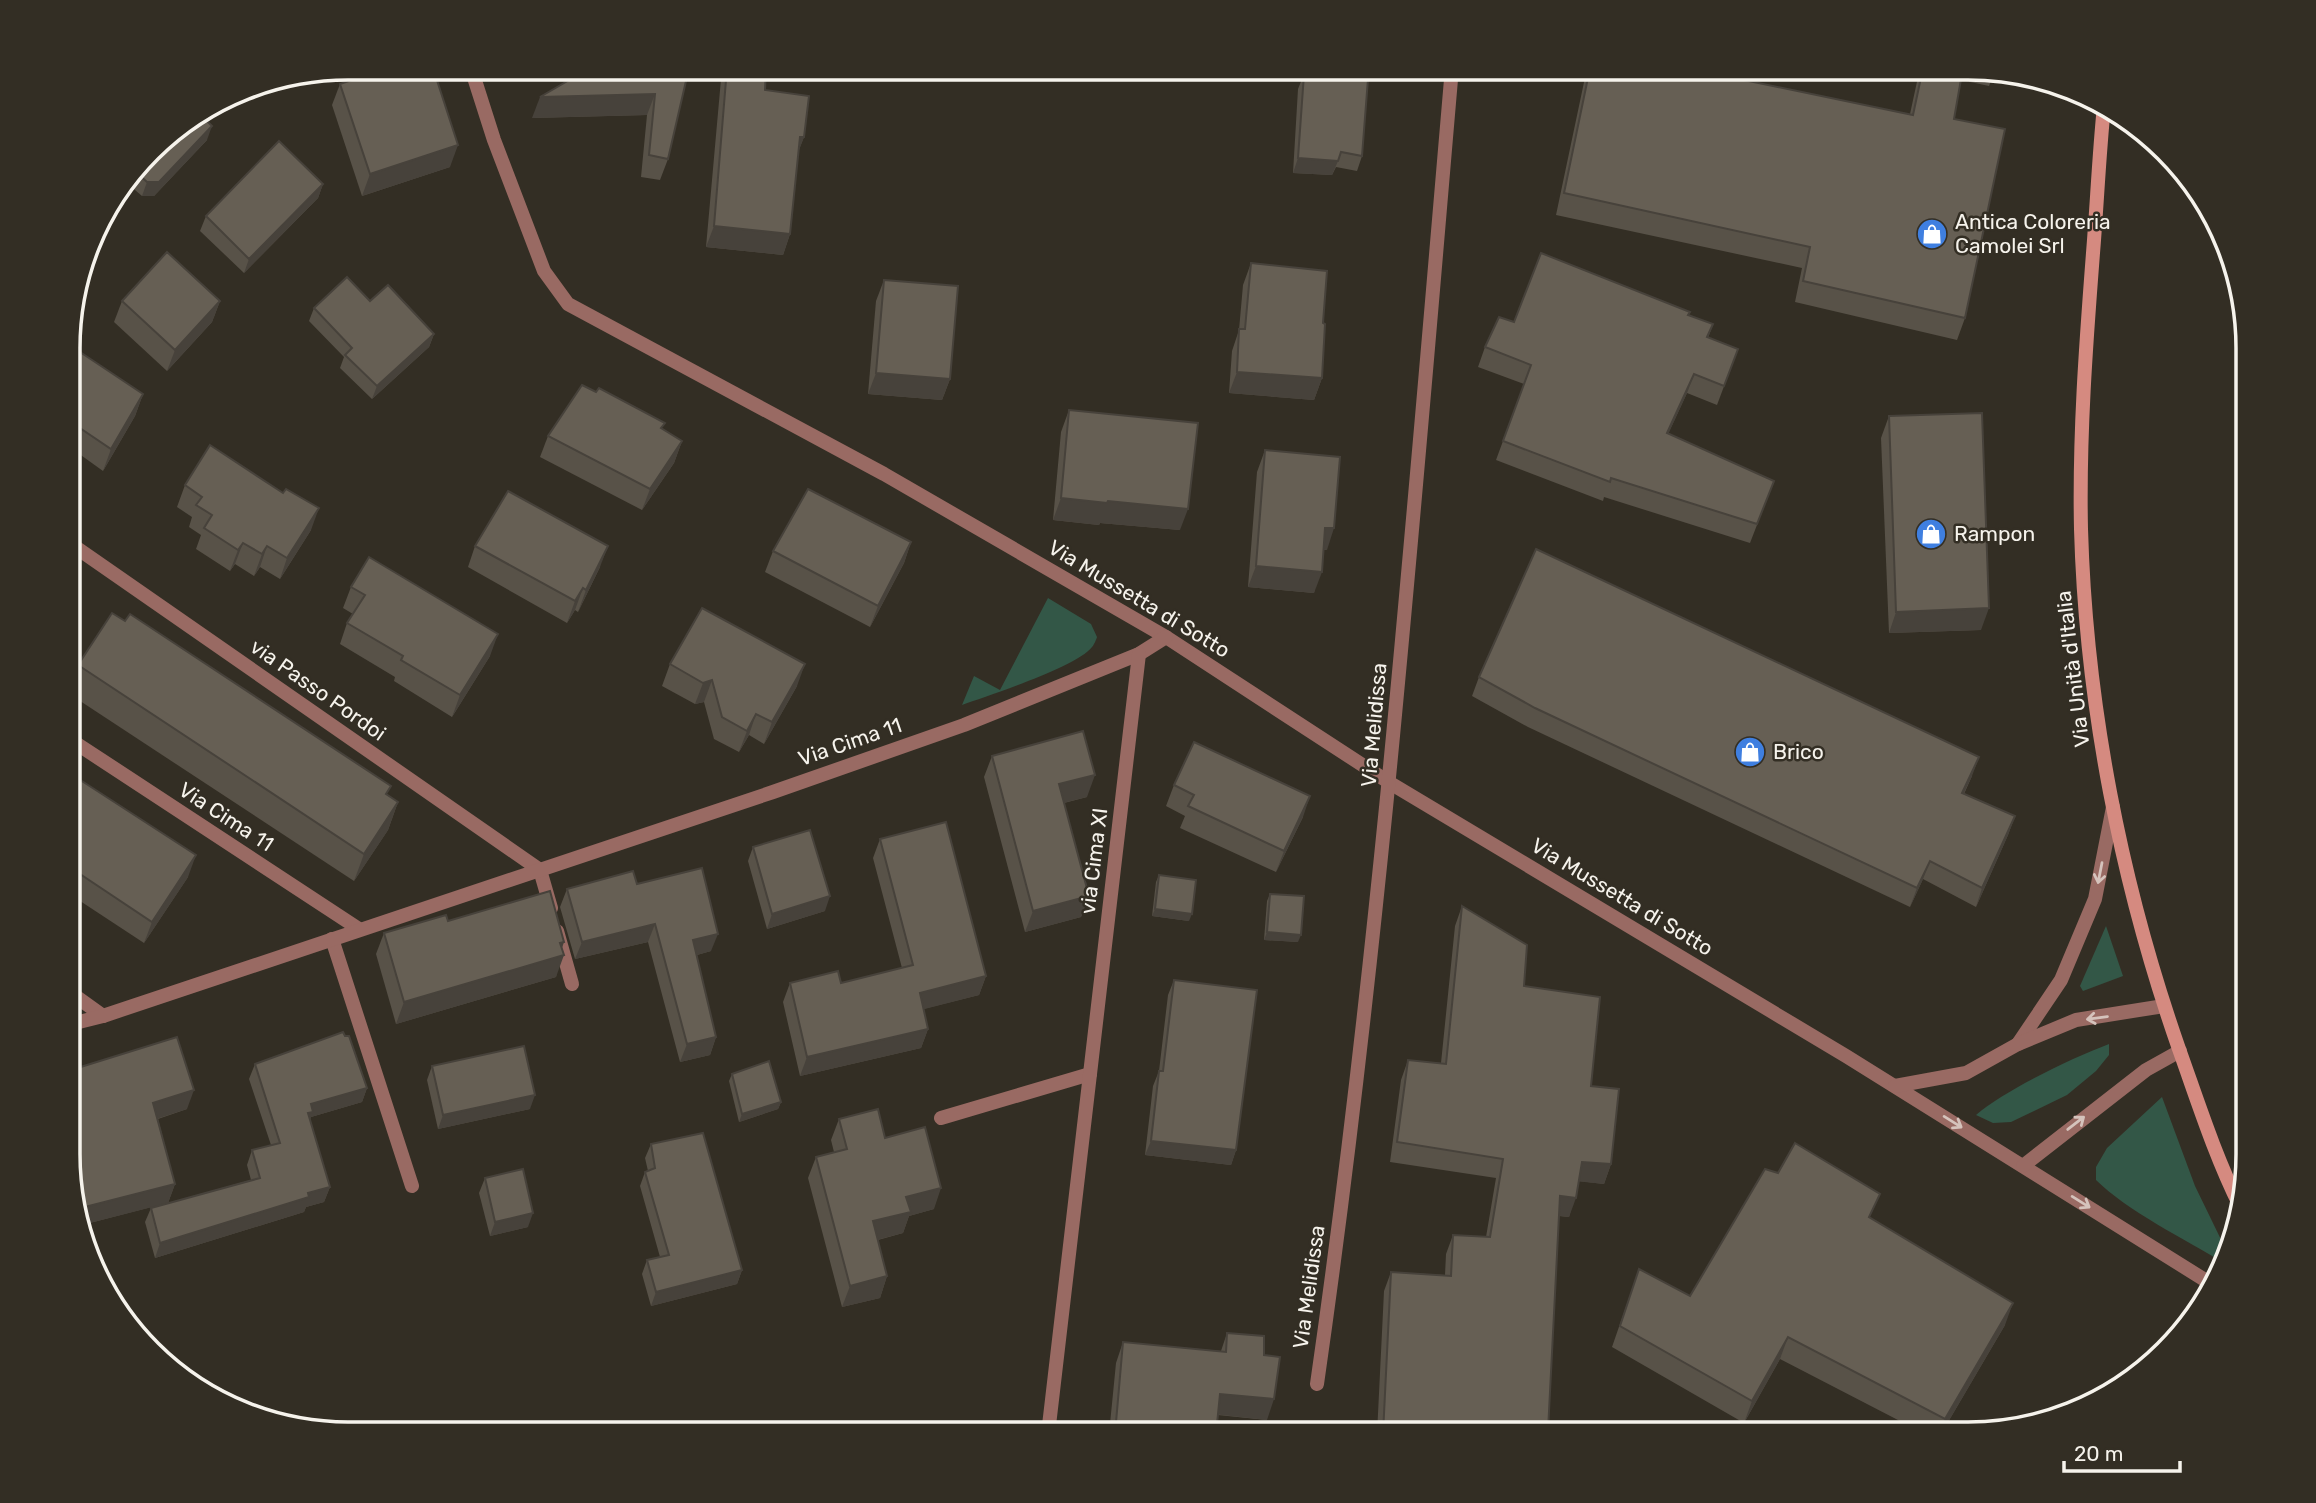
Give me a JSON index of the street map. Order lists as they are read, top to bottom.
{
  "streets": {
    "main road": ["Via Unità d'Italia"],
    "street": [
      "Via Mussetta di Sotto",
      "via Passo Pordoi",
      "Via Melidissa",
      "Via Cima 11",
      "via Cima XI"
    ]
  },
  "crossings": [
    ["Via Mussetta di Sotto", "Via Melidissa"],
    ["Via Mussetta di Sotto", "Via Cima 11"],
    ["via Passo Pordoi", "Via Cima 11"],
    ["Via Cima 11", "via Cima XI"]
  ],
  "places": {
    "shop": ["Antica Coloreria Camolei Srl", "Rampon", "Brico"]
  },
  "scale_bar": "20 m"
}
